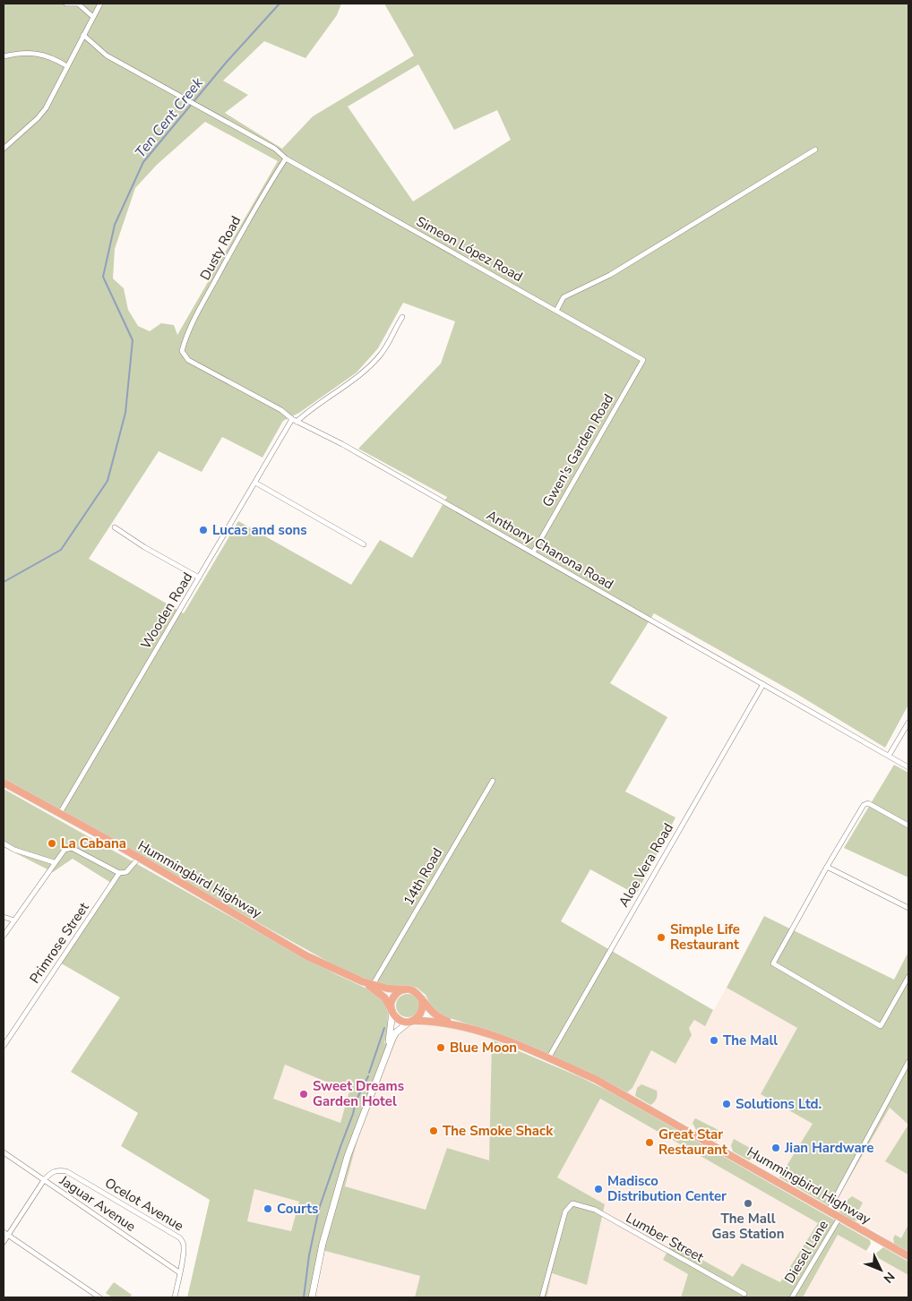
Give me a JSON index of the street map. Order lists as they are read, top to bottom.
{
  "streets": {
    "main road": ["Hummingbird Highway"],
    "street": [
      "Dusty Road",
      "Simeon López Road",
      "Gwen's Garden Road",
      "Anthony Chanona Road",
      "Wooden Road",
      "Aloe Vera Road",
      "14th Road",
      "Primrose Street",
      "Jaguar Avenue",
      "Ocelot Avenue",
      "Lumber Street",
      "Diesel Lane"
    ]
  },
  "crossings": [
    ["Dusty Road", "Simeon López Road"],
    ["Dusty Road", "Anthony Chanona Road"],
    ["Simeon López Road", "Gwen's Garden Road"],
    ["Gwen's Garden Road", "Anthony Chanona Road"],
    ["Anthony Chanona Road", "Wooden Road"],
    ["Anthony Chanona Road", "Aloe Vera Road"],
    ["Wooden Road", "Hummingbird Highway"],
    ["Aloe Vera Road", "Hummingbird Highway"],
    ["14th Road", "Hummingbird Highway"],
    ["Hummingbird Highway", "Primrose Street"],
    ["Hummingbird Highway", "Diesel Lane"],
    ["Jaguar Avenue", "Ocelot Avenue"]
  ],
  "water": ["Ten Cent Creek"],
  "places": [
    "Lucas and sons",
    "La Cabana",
    "Simple Life Restaurant",
    "The Mall",
    "Blue Moon",
    "Sweet Dreams Garden Hotel",
    "Solutions Ltd.",
    "The Smoke Shack",
    "Great Star Restaurant",
    "Jian Hardware",
    "Madisco Distribution Center",
    "The Mall Gas Station",
    "Courts"
  ],
  "north": "bottom right"
}
